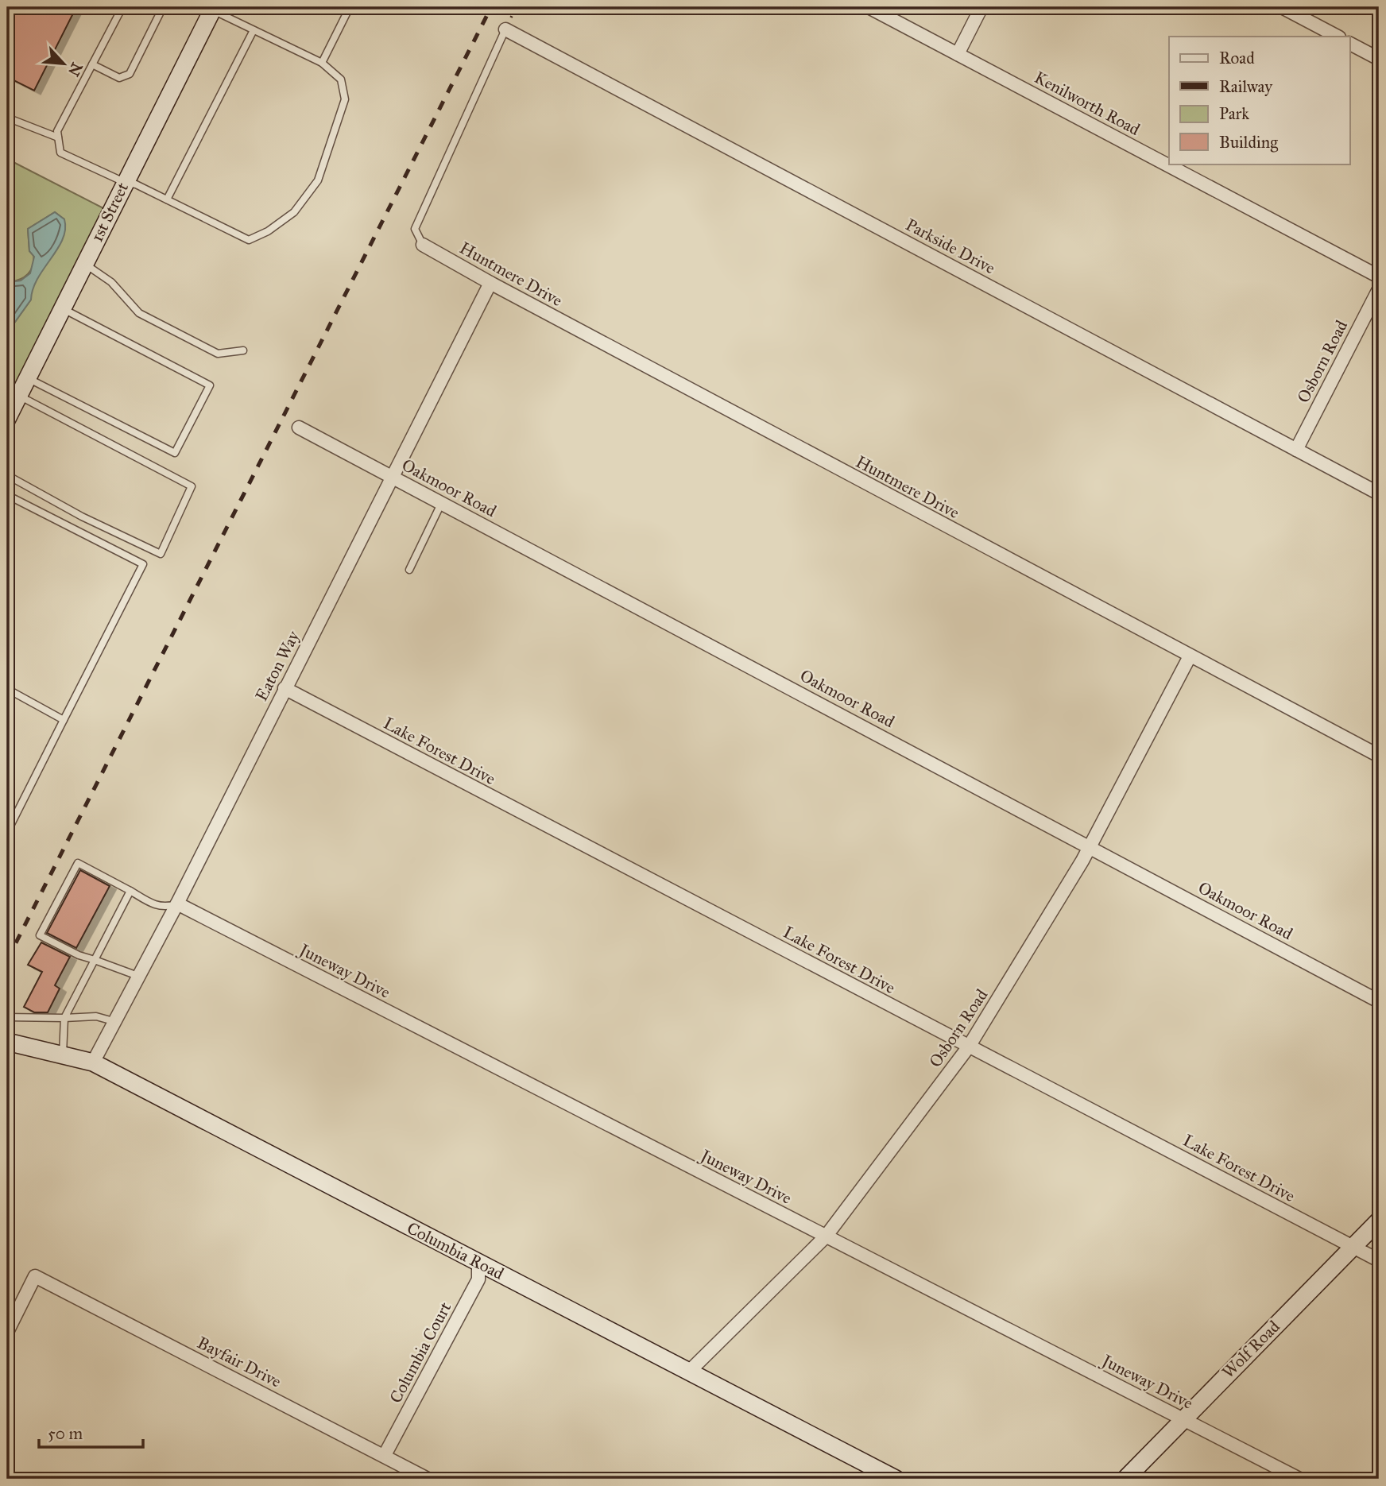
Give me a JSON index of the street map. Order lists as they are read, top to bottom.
{
  "streets": {
    "main road": ["1st Street", "Columbia Road", "Wolf Road"],
    "street": [
      "Kenilworth Road",
      "Parkside Drive",
      "Huntmere Drive",
      "Osborn Road",
      "Oakmoor Road",
      "Eaton Way",
      "Lake Forest Drive",
      "Juneway Drive",
      "Columbia Court",
      "Bayfair Drive"
    ]
  },
  "crossings": [
    ["Parkside Drive", "Osborn Road"],
    ["Huntmere Drive", "Osborn Road"],
    ["Huntmere Drive", "Eaton Way"],
    ["Osborn Road", "Oakmoor Road"],
    ["Osborn Road", "Lake Forest Drive"],
    ["Osborn Road", "Juneway Drive"],
    ["Osborn Road", "Columbia Road"],
    ["Oakmoor Road", "Eaton Way"],
    ["Eaton Way", "Lake Forest Drive"],
    ["Eaton Way", "Juneway Drive"],
    ["Eaton Way", "Columbia Road"],
    ["Lake Forest Drive", "Wolf Road"],
    ["Juneway Drive", "Wolf Road"],
    ["Columbia Road", "Columbia Court"],
    ["Columbia Court", "Bayfair Drive"]
  ],
  "legend": [
    "Road",
    "Railway",
    "Park",
    "Building"
  ],
  "scale_bar": "50 m",
  "north": "bottom right"
}
